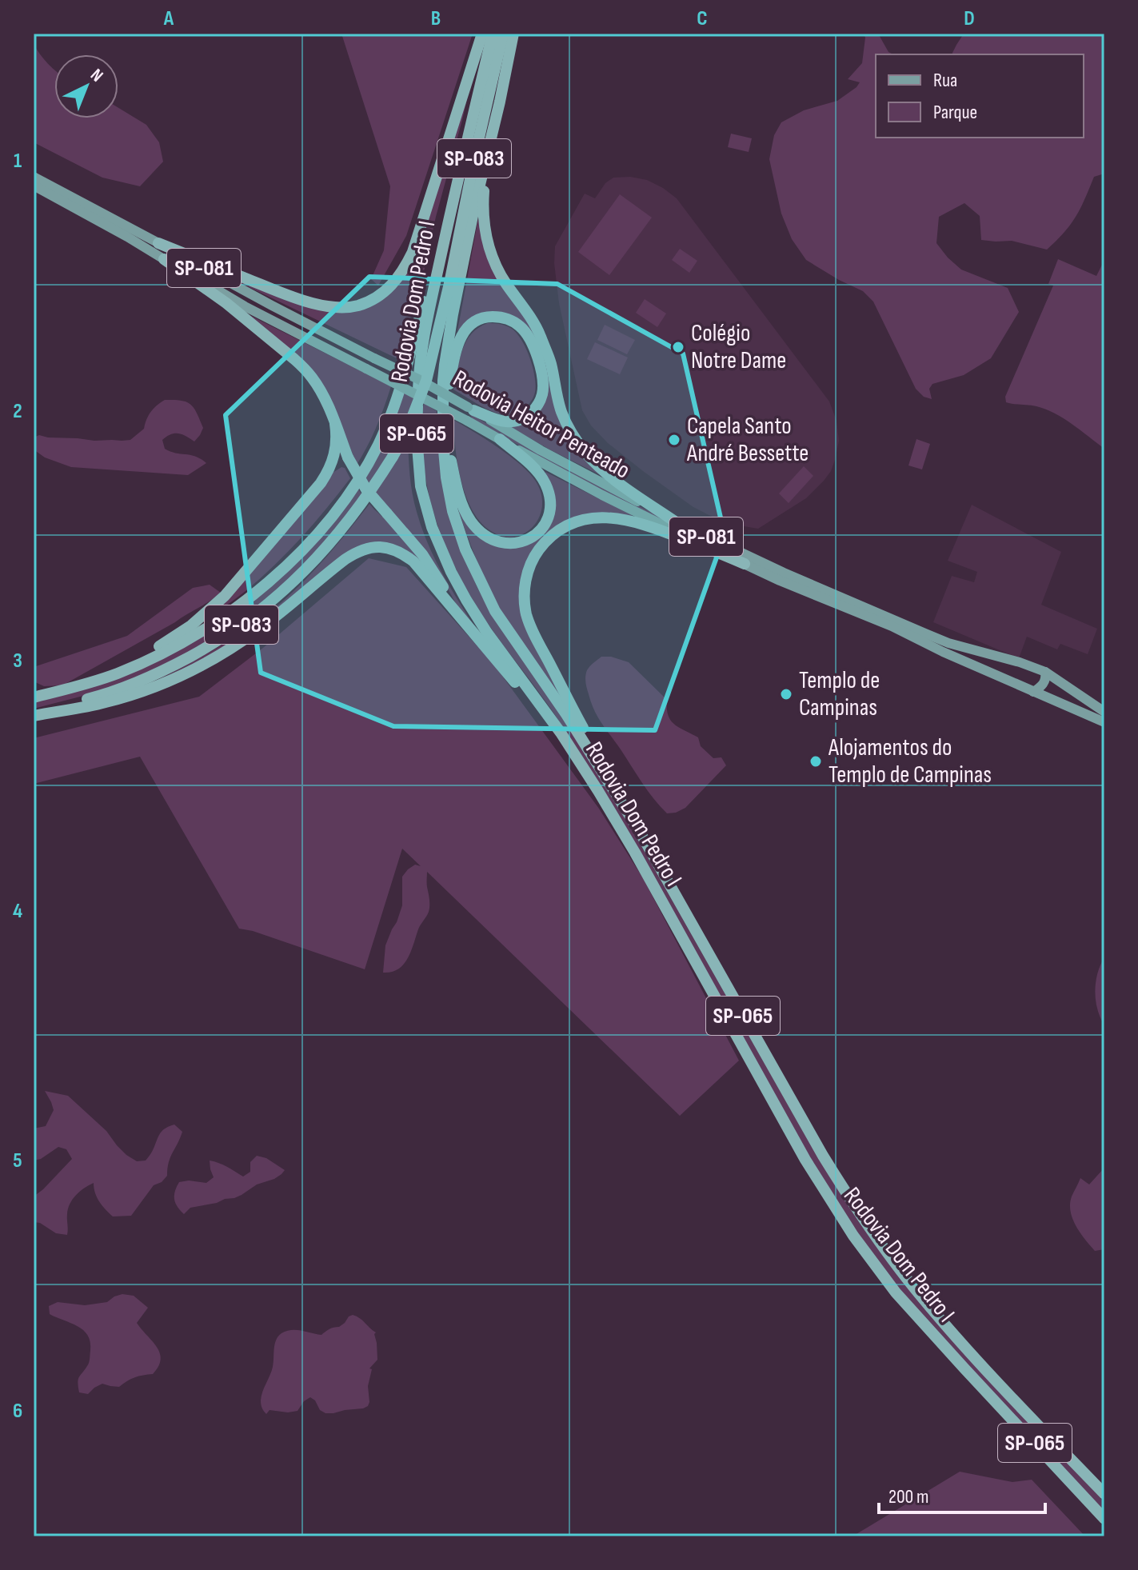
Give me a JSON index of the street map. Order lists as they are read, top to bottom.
{
  "streets": {
    "highway": ["SP-083", "Rodovia Dom Pedro I", "SP-065"],
    "main road": ["SP-081", "Rodovia Heitor Penteado"]
  },
  "crossings": [
    ["SP-083", "Rodovia Dom Pedro I"],
    ["SP-081", "Rodovia Heitor Penteado"]
  ],
  "places": [
    "Colégio Notre Dame",
    "Capela Santo André Bessette",
    "Templo de Campinas",
    "Alojamentos do Templo de Campinas"
  ],
  "legend": ["Rua", "Parque"],
  "scale_bar": "200 m",
  "north": "top right",
  "grid": {
    "columns": [
      "A",
      "B",
      "C",
      "D"
    ],
    "rows": [
      "1",
      "2",
      "3",
      "4",
      "5",
      "6"
    ]
  }
}
